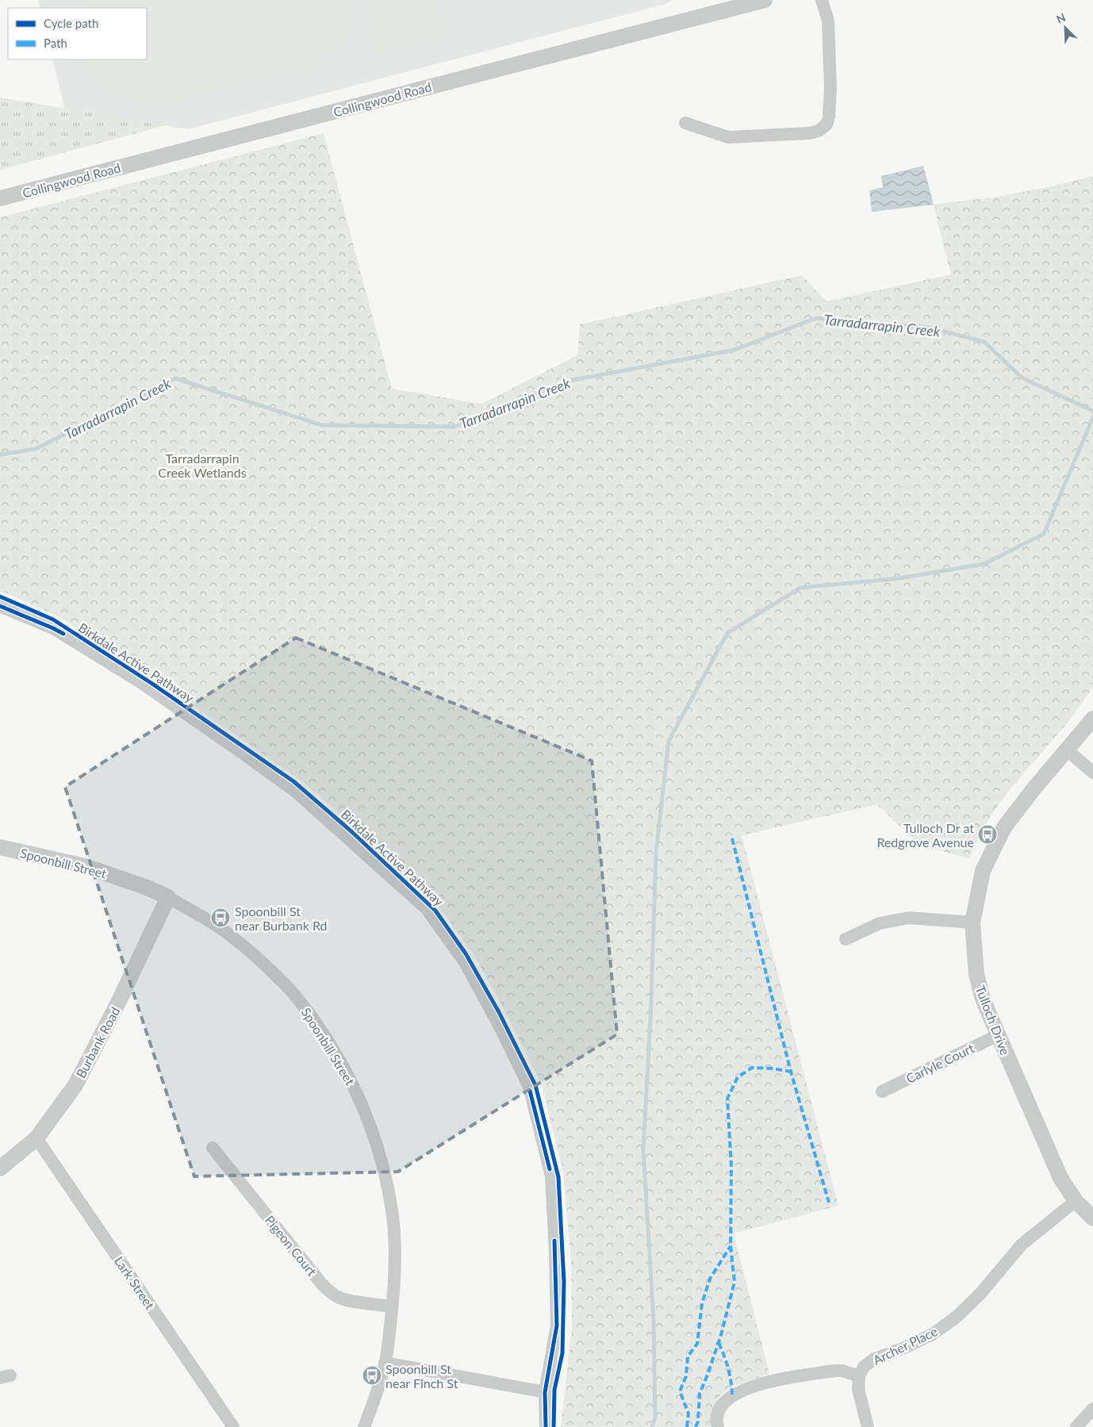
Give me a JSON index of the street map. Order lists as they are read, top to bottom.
{
  "streets": {
    "street": [
      "Collingwood Road",
      "Spoonbill Street",
      "Tulloch Drive",
      "Burbank Road",
      "Carlyle Court",
      "Pigeon Court",
      "Lark Street",
      "Archer Place"
    ],
    "cycle path": ["Birkdale Active Pathway"]
  },
  "crossings": [
    ["Spoonbill Street", "Burbank Road"],
    ["Spoonbill Street", "Pigeon Court"],
    ["Tulloch Drive", "Carlyle Court"],
    ["Tulloch Drive", "Archer Place"],
    ["Burbank Road", "Lark Street"]
  ],
  "water": ["Tarradarrapin Creek"],
  "parks": ["Tarradarrapin Creek Wetlands"],
  "places": {
    "bus stop": ["Tulloch Dr at Redgrove Avenue", "Spoonbill St near Burbank Rd", "Spoonbill St near Finch St"]
  },
  "legend": ["Cycle path", "Path"],
  "north": "top left"
}
